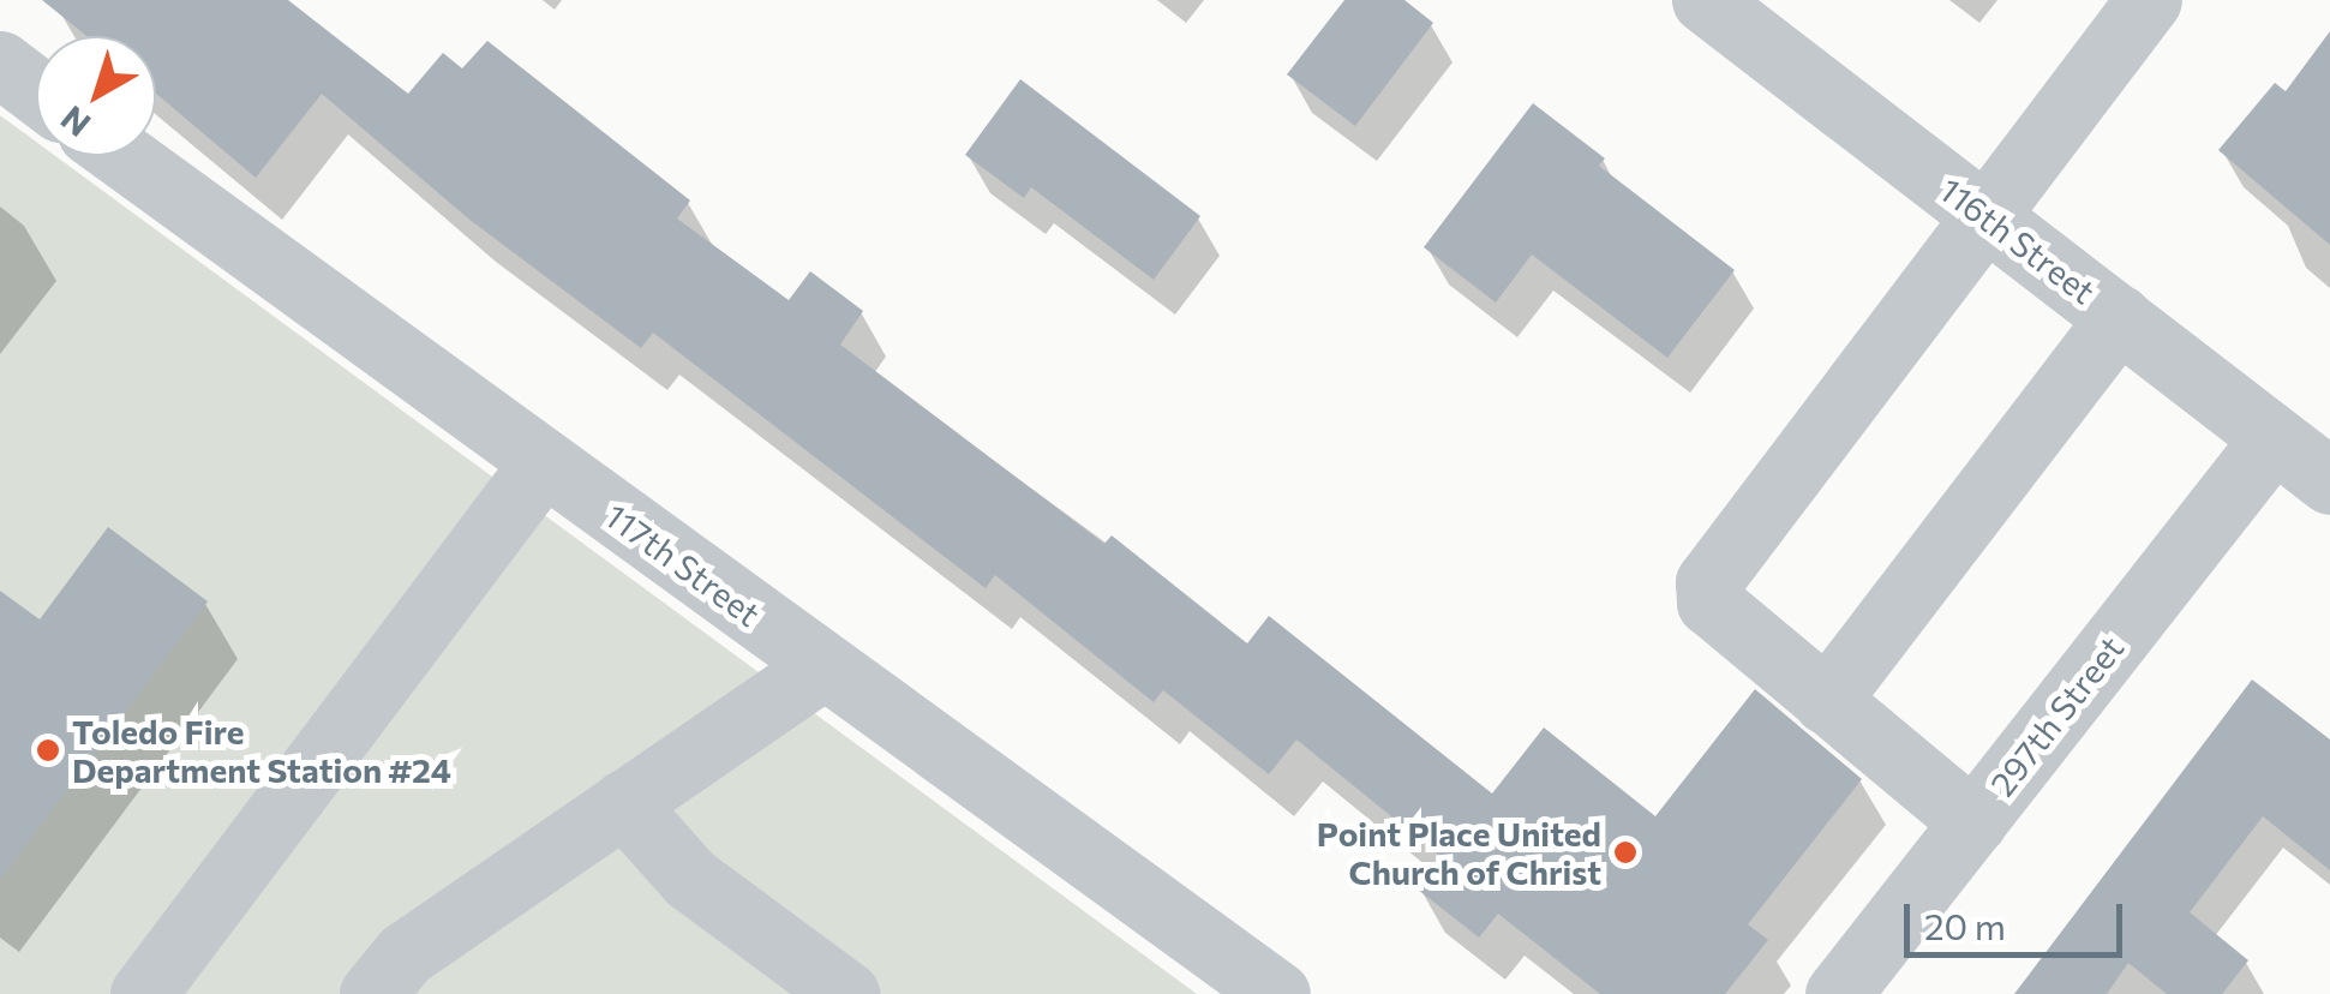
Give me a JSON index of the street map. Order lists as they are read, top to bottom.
{
  "streets": {
    "street": ["116th Street", "117th Street", "297th Street"]
  },
  "crossings": [
    ["116th Street", "297th Street"]
  ],
  "places": ["Toledo Fire Department Station #24", "Point Place United Church of Christ"],
  "scale_bar": "20 m",
  "north": "bottom left"
}
